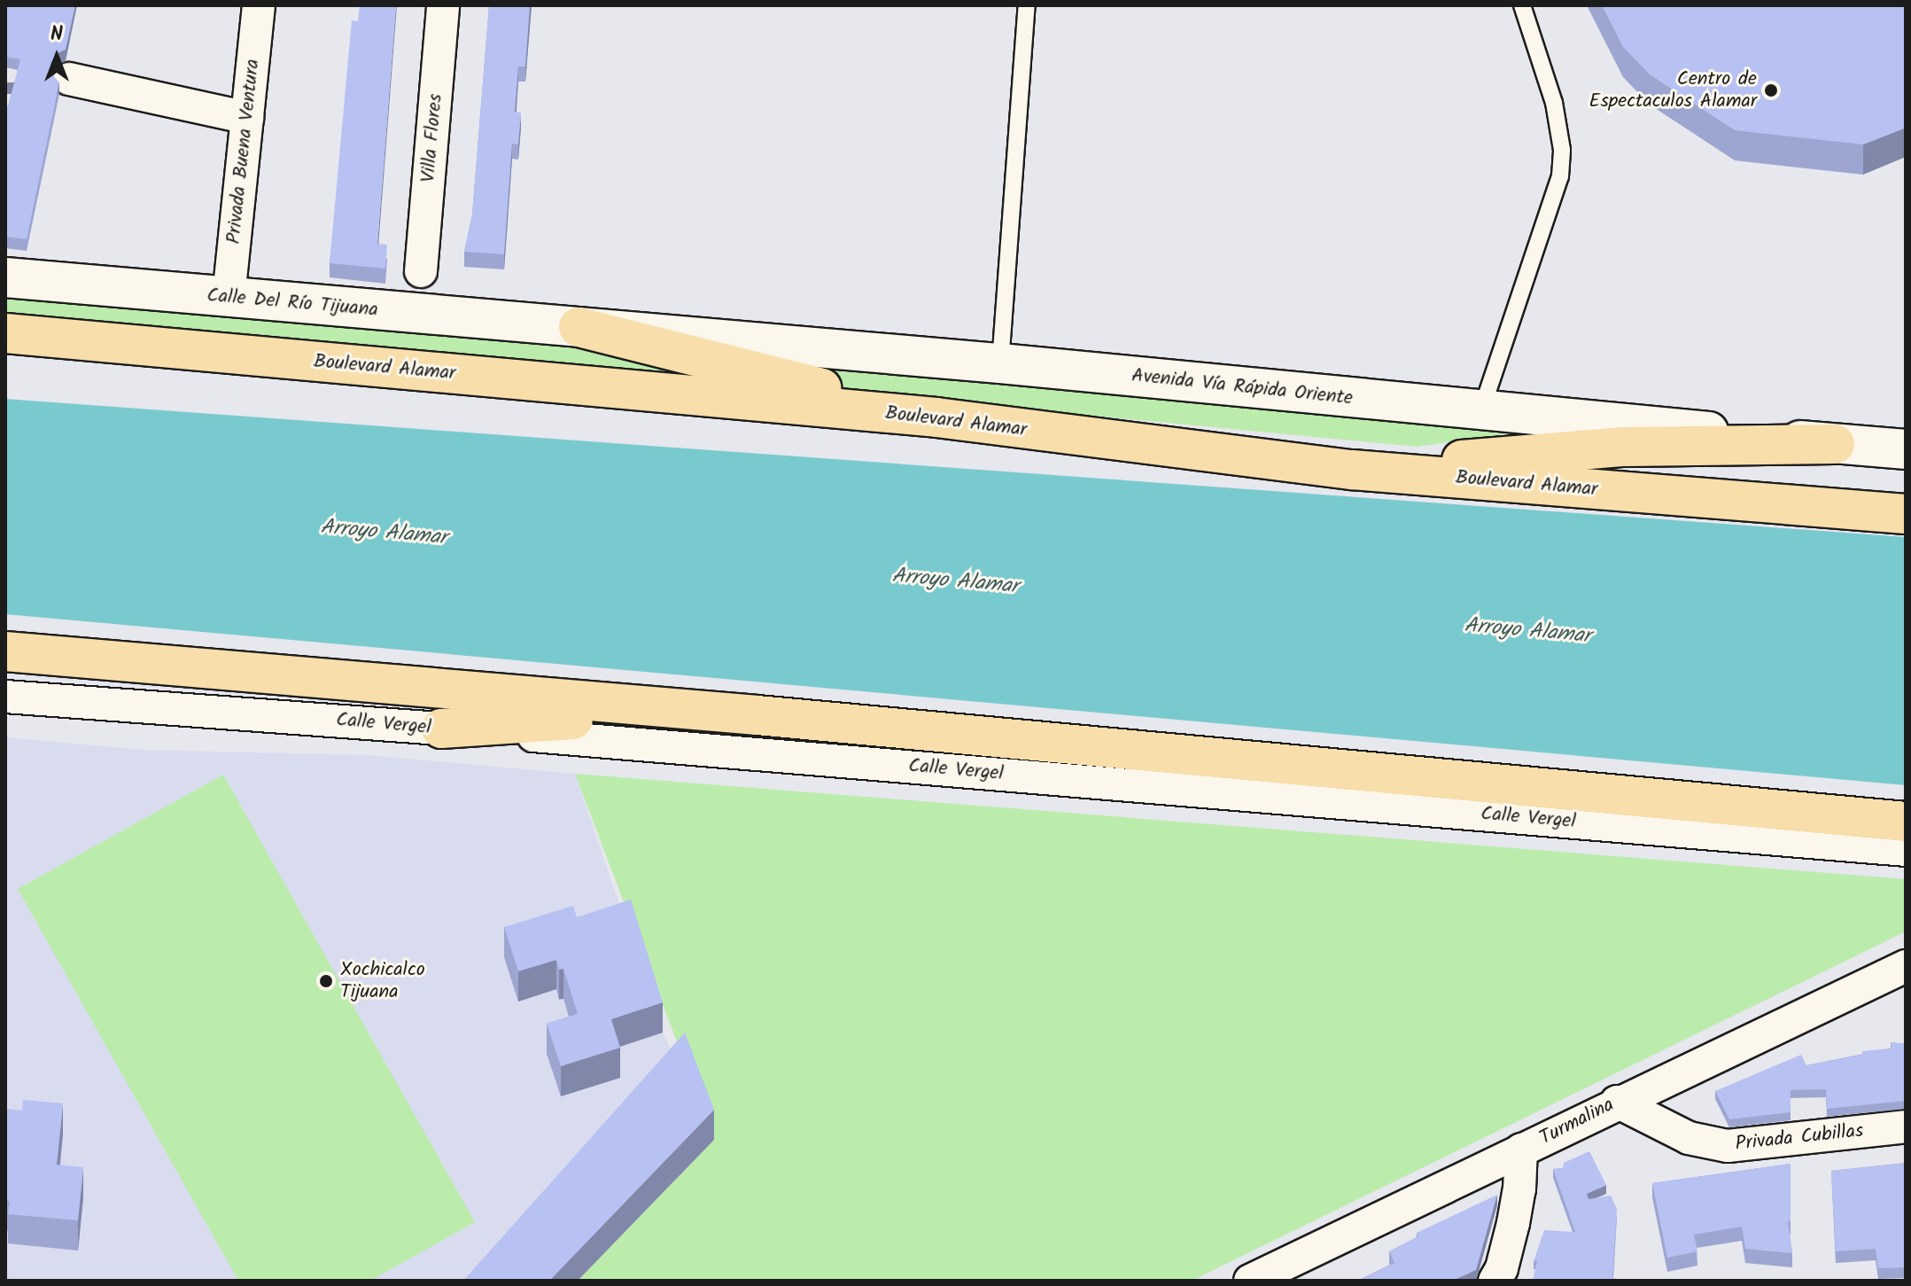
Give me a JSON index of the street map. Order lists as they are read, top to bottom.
{
  "streets": {
    "highway": ["Boulevard Alamar"],
    "street": [
      "Villa Flores",
      "Privada Buena Ventura",
      "Calle Del Río Tijuana",
      "Avenida Vía Rápida Oriente",
      "Calle Vergel",
      "Turmalina",
      "Privada Cubillas"
    ]
  },
  "crossings": [
    ["Villa Flores", "Calle Del Río Tijuana"],
    ["Privada Buena Ventura", "Calle Del Río Tijuana"],
    ["Calle Del Río Tijuana", "Avenida Vía Rápida Oriente"],
    ["Turmalina", "Privada Cubillas"]
  ],
  "water": ["Arroyo Alamar"],
  "places": ["Centro de Espectaculos Alamar", "Xochicalco Tijuana"],
  "north": "top"
}
